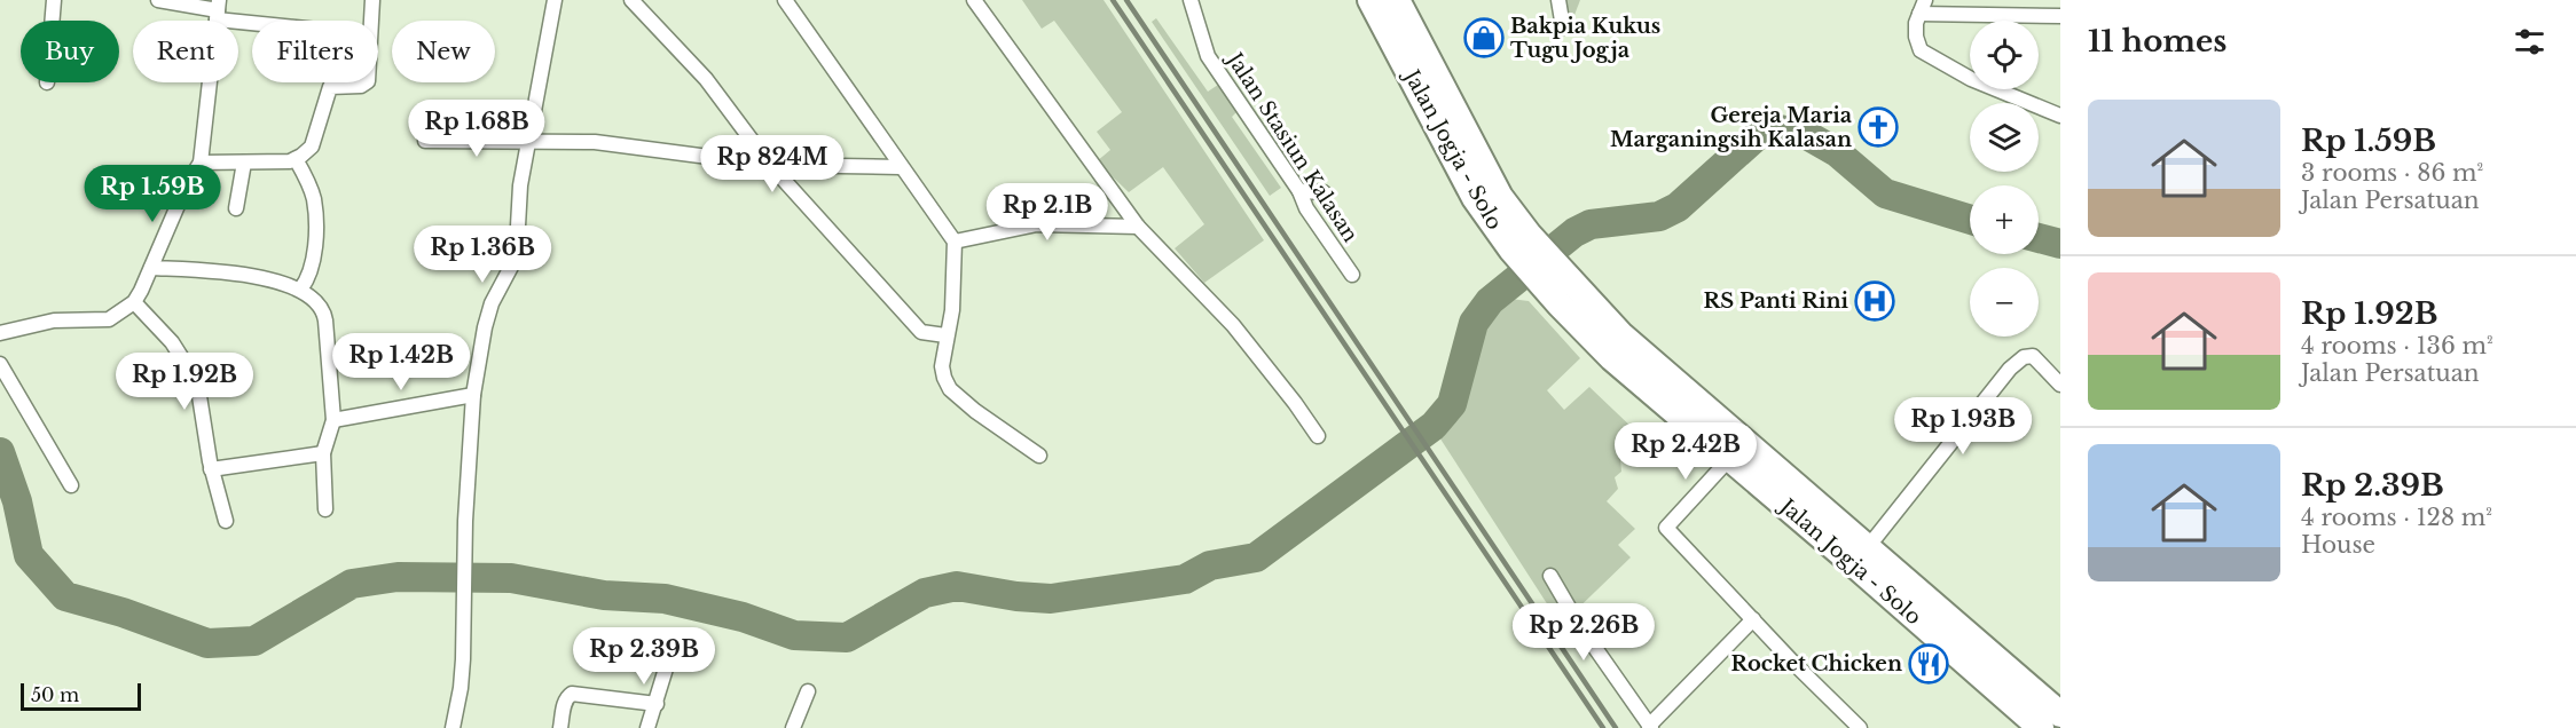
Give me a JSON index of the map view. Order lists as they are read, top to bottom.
{
  "streets": {
    "highway": ["Jalan Jogja - Solo"],
    "street": ["Jalan Stasiun Kalasan"]
  },
  "places": {
    "shop": ["Bakpia Kukus Tugu Jogja"],
    "church": ["Gereja Maria Marganingsih Kalasan"],
    "hospital": ["RS Panti Rini"],
    "restaurant": ["Rocket Chicken"]
  },
  "scale_bar": "50 m",
  "page": {
    "heading": "11 homes",
    "map_buttons": ["+", "−"],
    "chip": [
      "Buy",
      "Rent",
      "Filters",
      "New"
    ],
    "list": [
      {
        "name": "Rp 1.59B",
        "note": "3 rooms · 86 m² · Jalan Persatuan"
      },
      {
        "name": "Rp 1.92B",
        "note": "4 rooms · 136 m² · Jalan Persatuan"
      },
      {
        "name": "Rp 2.39B",
        "note": "4 rooms · 128 m² · House"
      }
    ],
    "price": [
      "Rp 1.68B",
      "Rp 824M",
      "Rp 1.59B",
      "Rp 2.1B",
      "Rp 1.36B",
      "Rp 1.42B",
      "Rp 1.92B",
      "Rp 1.93B",
      "Rp 2.42B",
      "Rp 2.26B",
      "Rp 2.39B"
    ],
    "scale": "50 m"
  }
}
